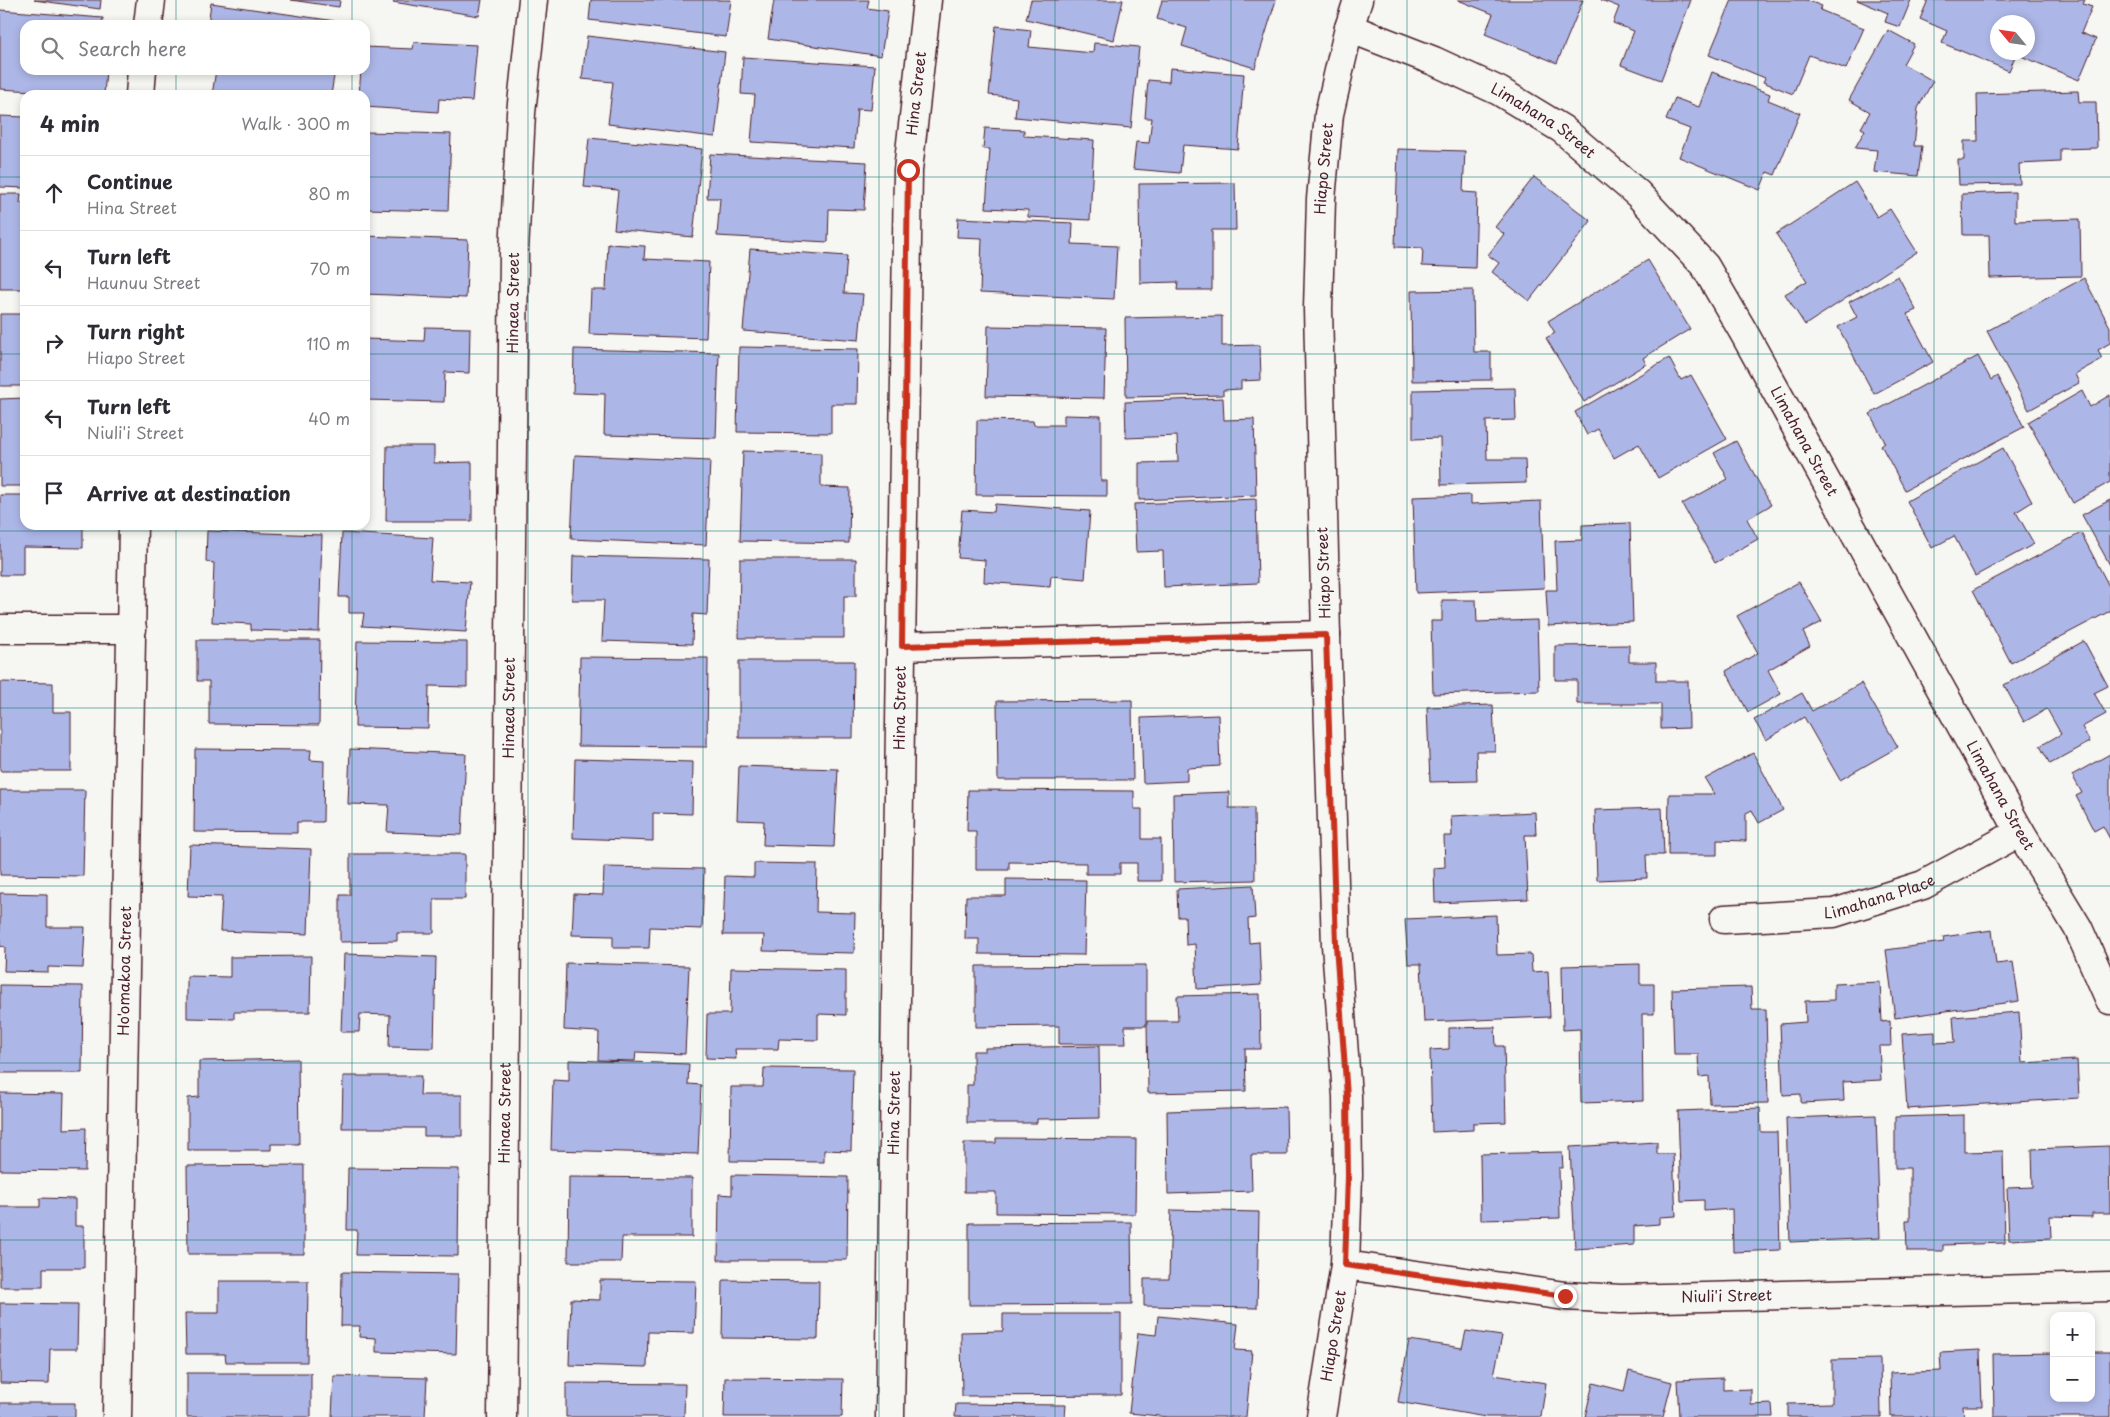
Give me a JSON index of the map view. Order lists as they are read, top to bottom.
{
  "streets": {
    "street": [
      "Hina Street",
      "Limahana Street",
      "Hiapo Street",
      "Hinaea Street",
      "Limahana Place",
      "Ho'omakoa Street",
      "Niuli'i Street"
    ]
  },
  "crossings": [
    ["Limahana Street", "Hiapo Street"],
    ["Limahana Street", "Limahana Place"],
    ["Hiapo Street", "Niuli'i Street"]
  ],
  "north": "top left",
  "page": {
    "search": "Search here",
    "heading": ["4 min", "Walk · 300 m"],
    "list": [
      ["Continue", "Hina Street", "80 m"],
      ["Turn left", "Haunuu Street", "70 m"],
      ["Turn right", "Hiapo Street", "110 m"],
      ["Turn left", "Niuli'i Street", "40 m"],
      "Arrive at destination"
    ],
    "map_buttons": ["+", "−"]
  }
}
